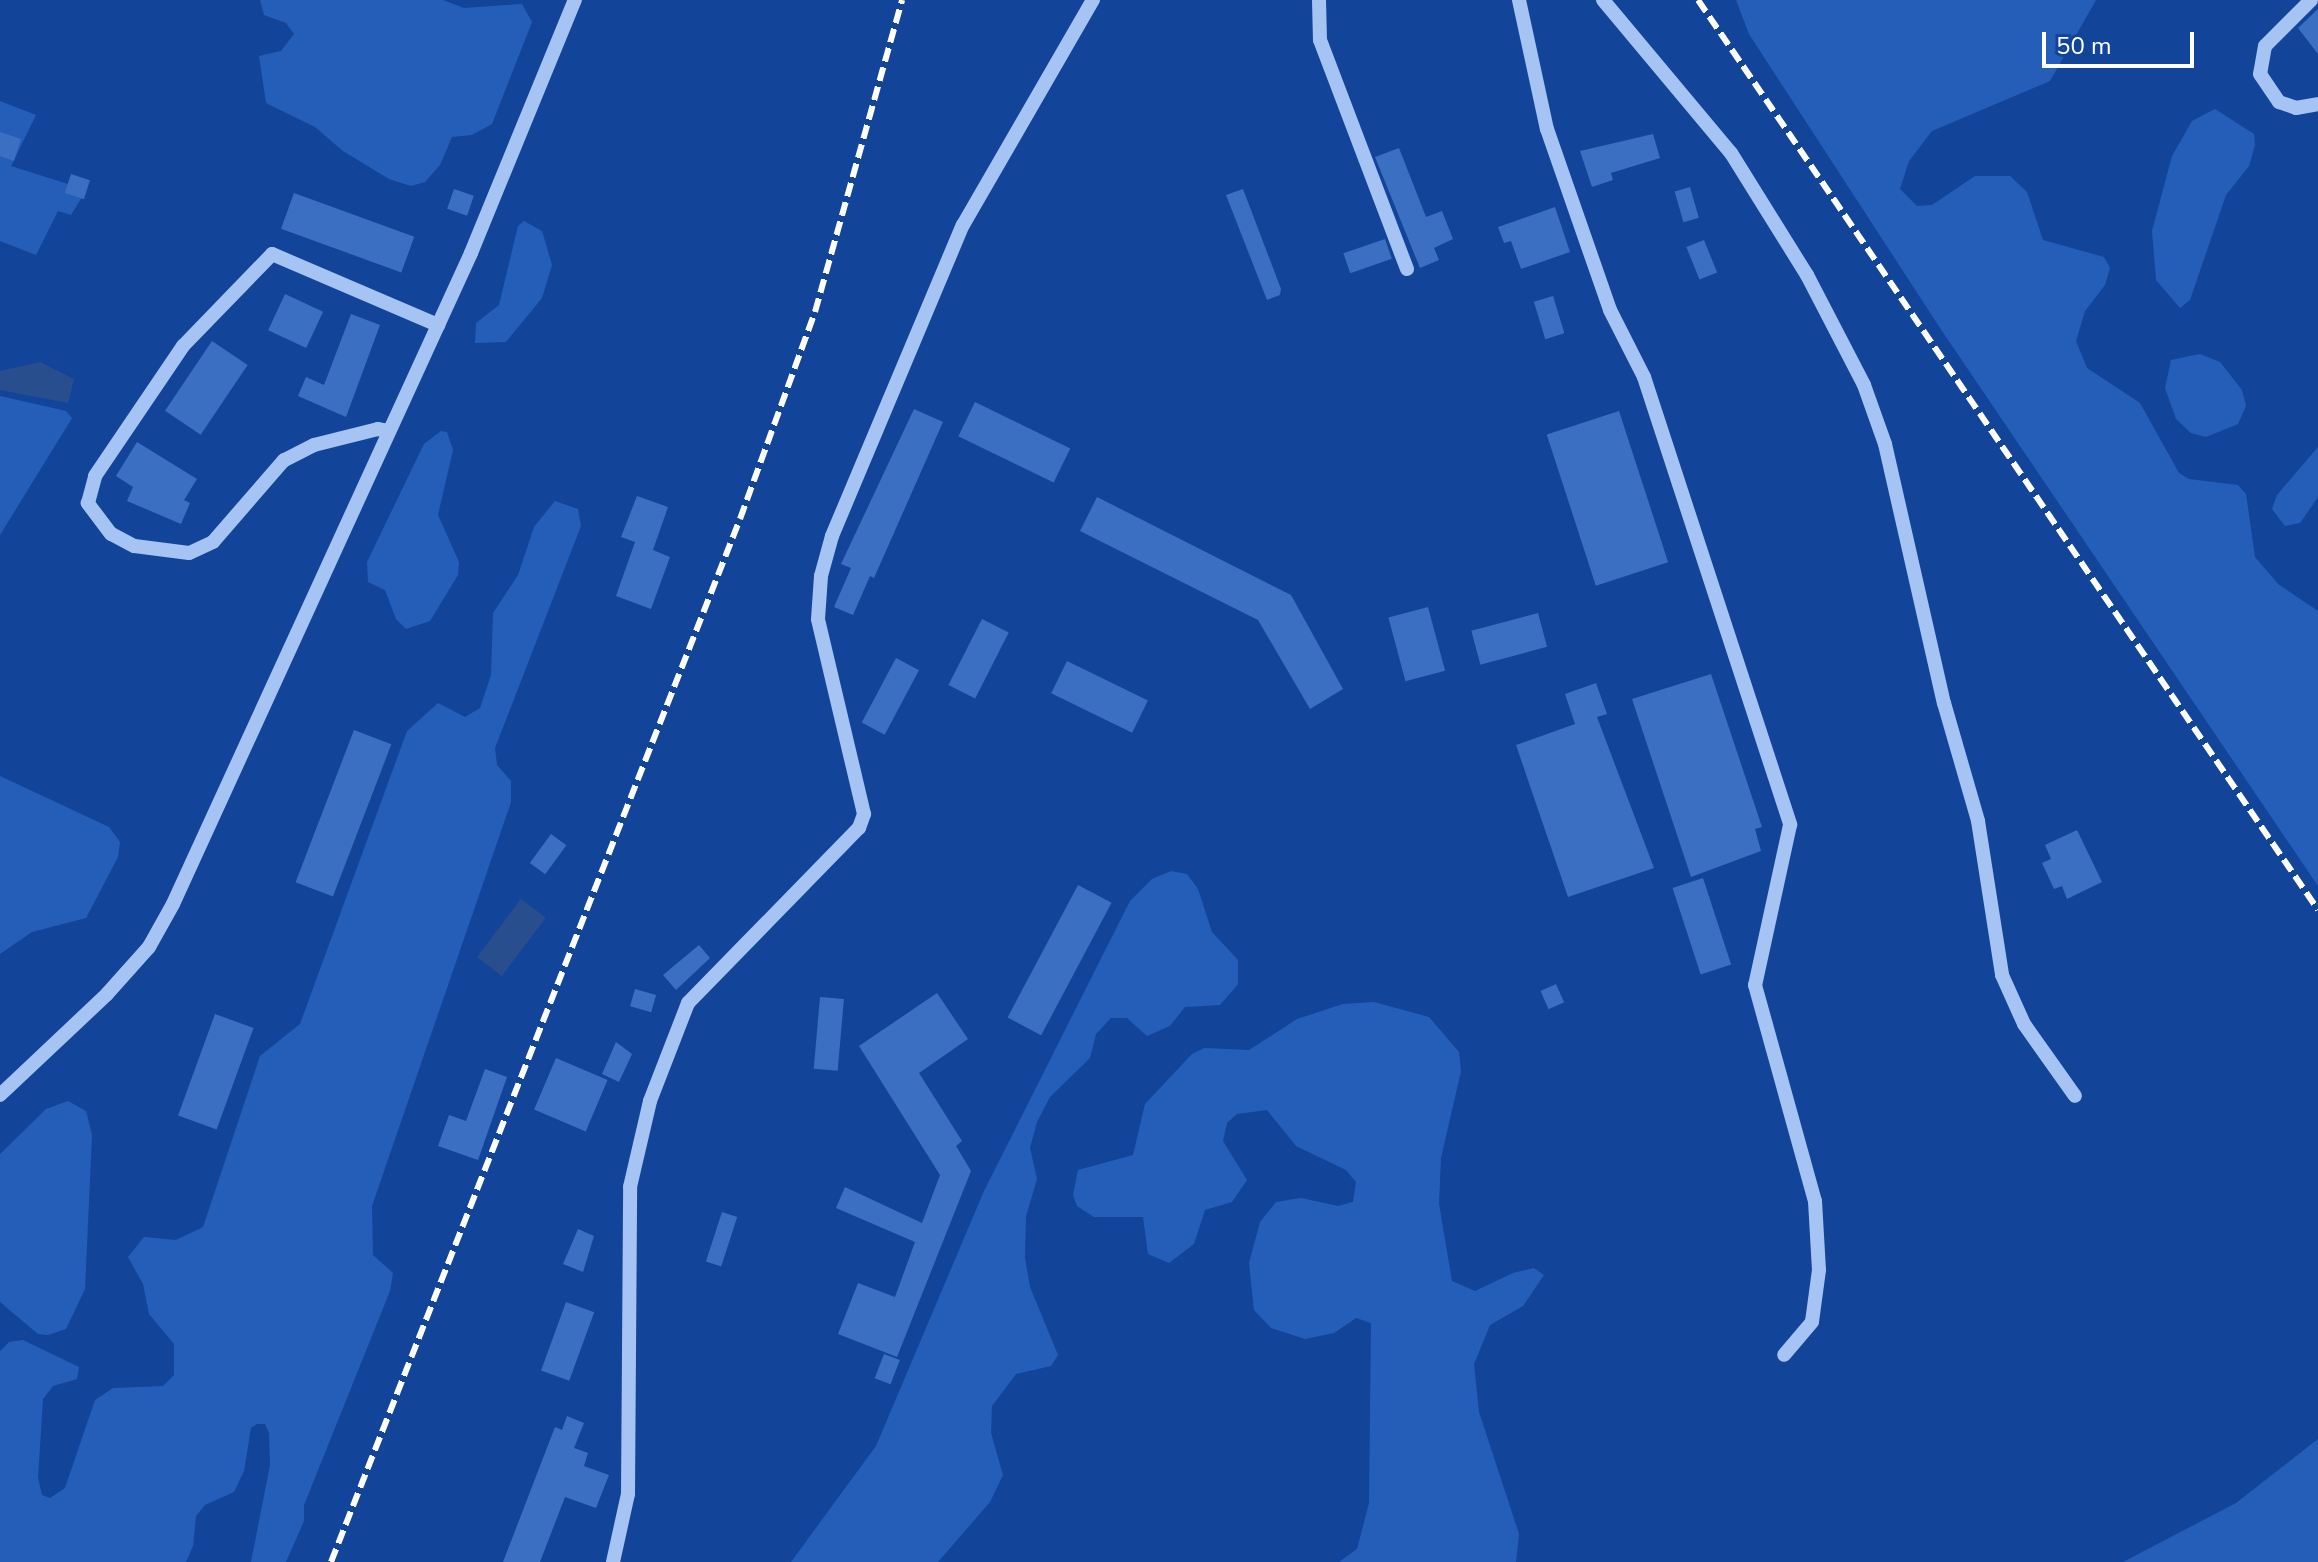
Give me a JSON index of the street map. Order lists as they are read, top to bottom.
{
  "scale_bar": "50 m"
}
